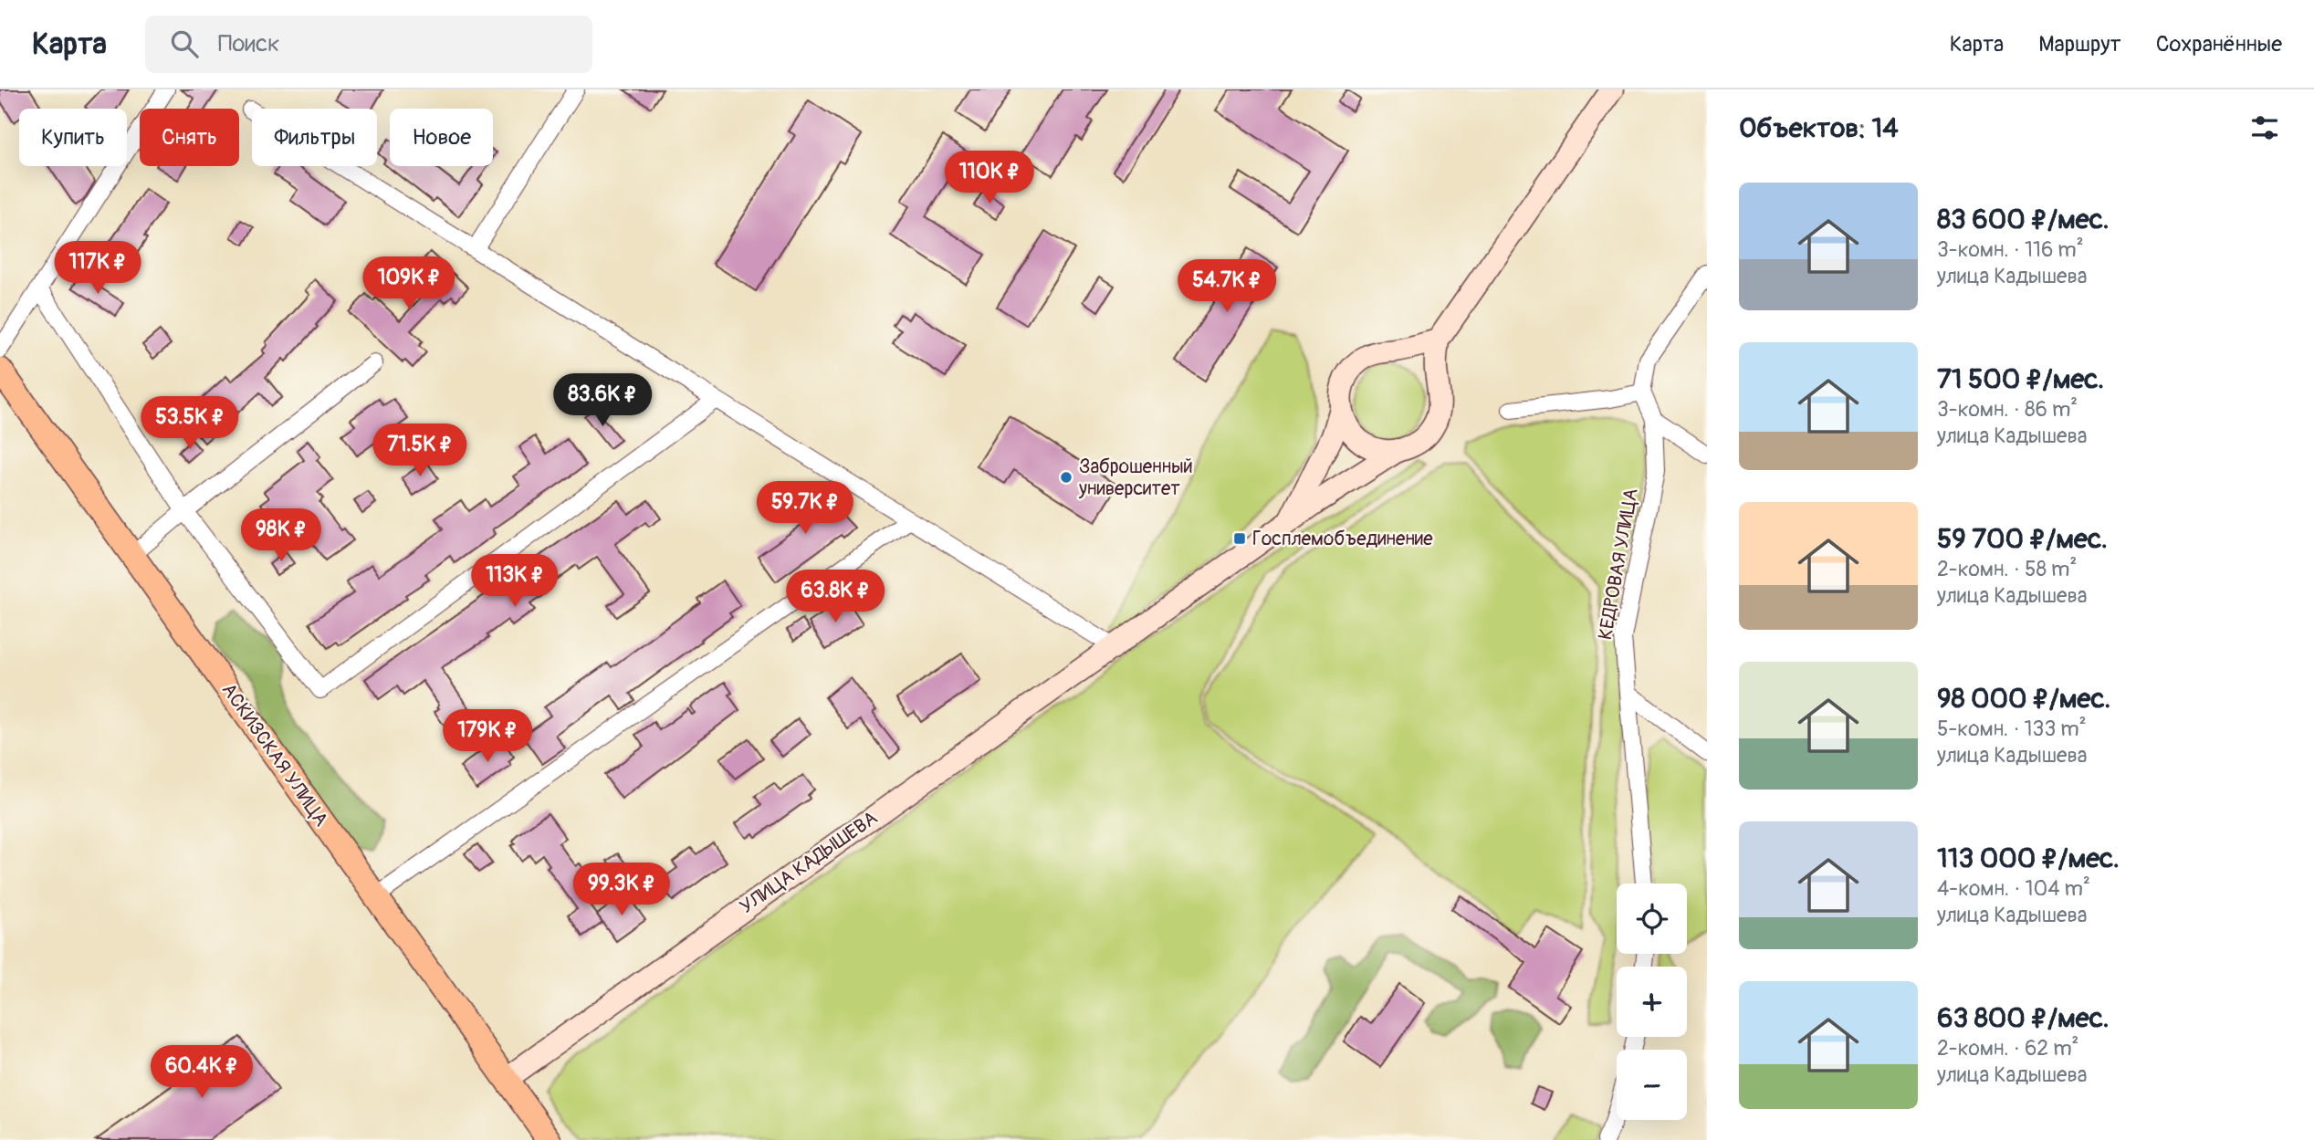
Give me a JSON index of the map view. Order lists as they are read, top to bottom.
{
  "streets": {
    "main road": ["АСКИЗСКАЯ УЛИЦА"],
    "street": ["КЕДРОВАЯ УЛИЦА", "УЛИЦА КАДЫШЕВА"]
  },
  "crossings": [
    ["АСКИЗСКАЯ УЛИЦА", "УЛИЦА КАДЫШЕВА"]
  ],
  "places": {
    "other": ["Заброшенный университет"],
    "transit": ["Госплемобъединение"]
  },
  "page": {
    "header": "Карта",
    "search": "Поиск",
    "nav": ["Карта", "Маршрут", "Сохранённые"],
    "heading": "Объектов: 14",
    "chip": [
      "Купить",
      "Снять",
      "Фильтры",
      "Новое"
    ],
    "price": [
      "110K ₽",
      "117K ₽",
      "109K ₽",
      "54.7K ₽",
      "83.6K ₽",
      "53.5K ₽",
      "71.5K ₽",
      "59.7K ₽",
      "98K ₽",
      "113K ₽",
      "63.8K ₽",
      "179K ₽",
      "99.3K ₽",
      "60.4K ₽"
    ],
    "list": [
      {
        "name": "83 600 ₽/мес.",
        "note": "3-комн. · 116 m² · улица Кадышева"
      },
      {
        "name": "71 500 ₽/мес.",
        "note": "3-комн. · 86 m² · улица Кадышева"
      },
      {
        "name": "59 700 ₽/мес.",
        "note": "2-комн. · 58 m² · улица Кадышева"
      },
      {
        "name": "98 000 ₽/мес.",
        "note": "5-комн. · 133 m² · улица Кадышева"
      },
      {
        "name": "113 000 ₽/мес.",
        "note": "4-комн. · 104 m² · улица Кадышева"
      },
      {
        "name": "63 800 ₽/мес.",
        "note": "2-комн. · 62 m² · улица Кадышева"
      }
    ],
    "map_buttons": ["+", "−"]
  }
}
